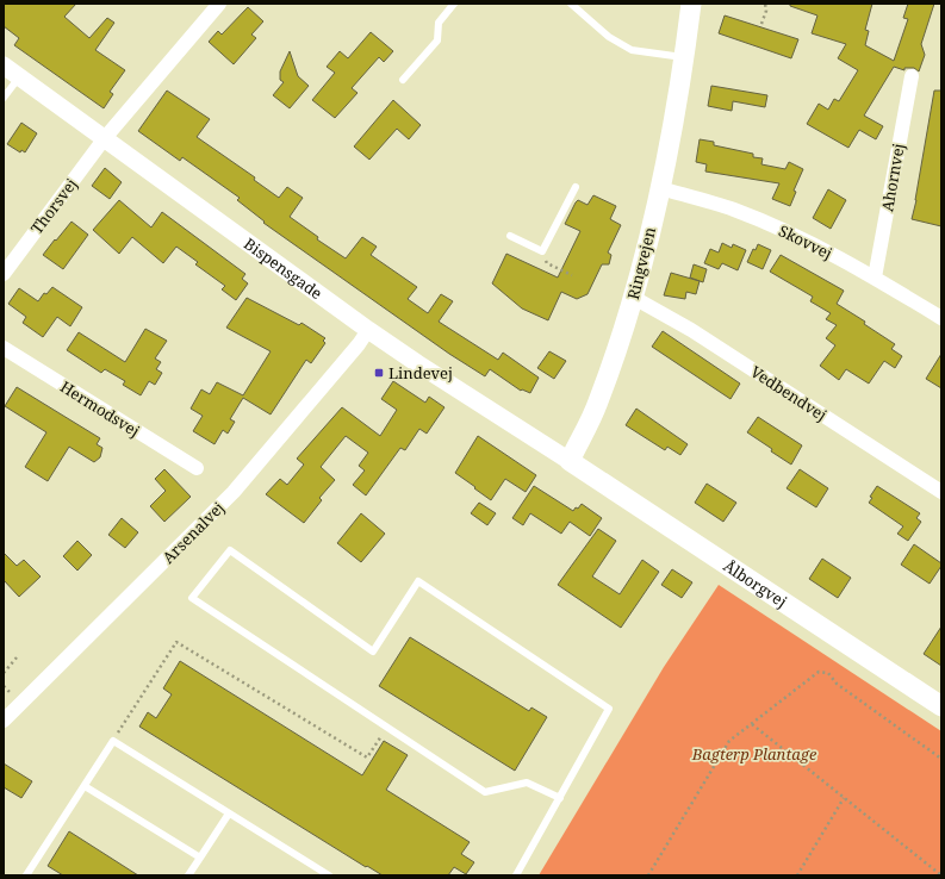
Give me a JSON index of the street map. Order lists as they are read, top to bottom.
{
  "streets": {
    "main road": ["Ringvejen", "Ålborgvej"],
    "street": [
      "Ahornvej",
      "Thorsvej",
      "Skovvej",
      "Bispensgade",
      "Vedbendvej",
      "Hermodsvej",
      "Arsenalvej"
    ]
  },
  "crossings": [
    ["Ahornvej", "Skovvej"],
    ["Thorsvej", "Bispensgade"],
    ["Skovvej", "Ringvejen"],
    ["Ringvejen", "Bispensgade"],
    ["Ringvejen", "Vedbendvej"],
    ["Ringvejen", "Ålborgvej"],
    ["Bispensgade", "Arsenalvej"],
    ["Bispensgade", "Ålborgvej"]
  ],
  "parks": ["Bagterp Plantage"],
  "places": {
    "transit": ["Lindevej"]
  }
}
